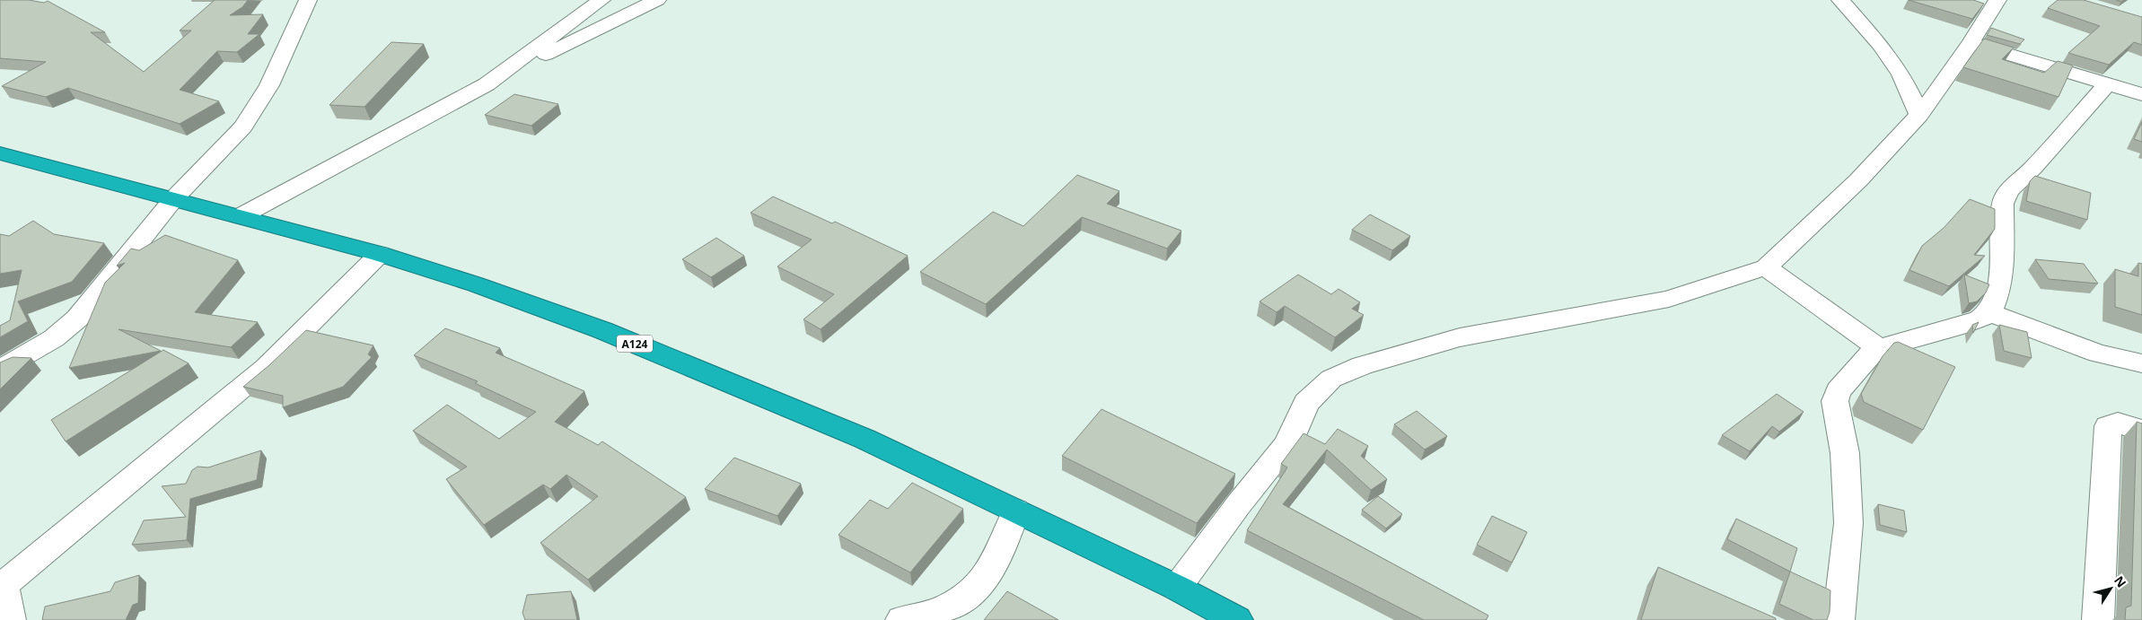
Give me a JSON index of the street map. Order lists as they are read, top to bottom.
{
  "streets": {
    "highway": ["A124"]
  },
  "north": "top right"
}
